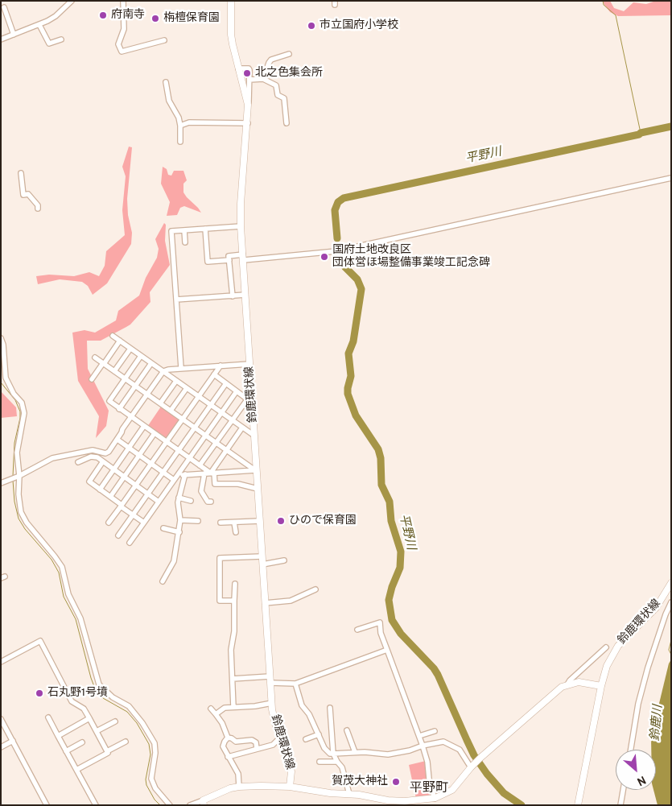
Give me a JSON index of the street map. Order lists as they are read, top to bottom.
{
  "streets": {
    "main road": ["鈴鹿環状線"]
  },
  "districts": ["平野町"],
  "water": ["平野川", "鈴鹿川"],
  "places": [
    "府南寺",
    "栴檀保育園",
    "市立国府小学校",
    "北之色集会所",
    "国府土地改良区 団体営ほ場整備事業竣工記念碑",
    "ひので保育園",
    "石丸野1号墳",
    "賀茂大神社"
  ],
  "north": "bottom right"
}
